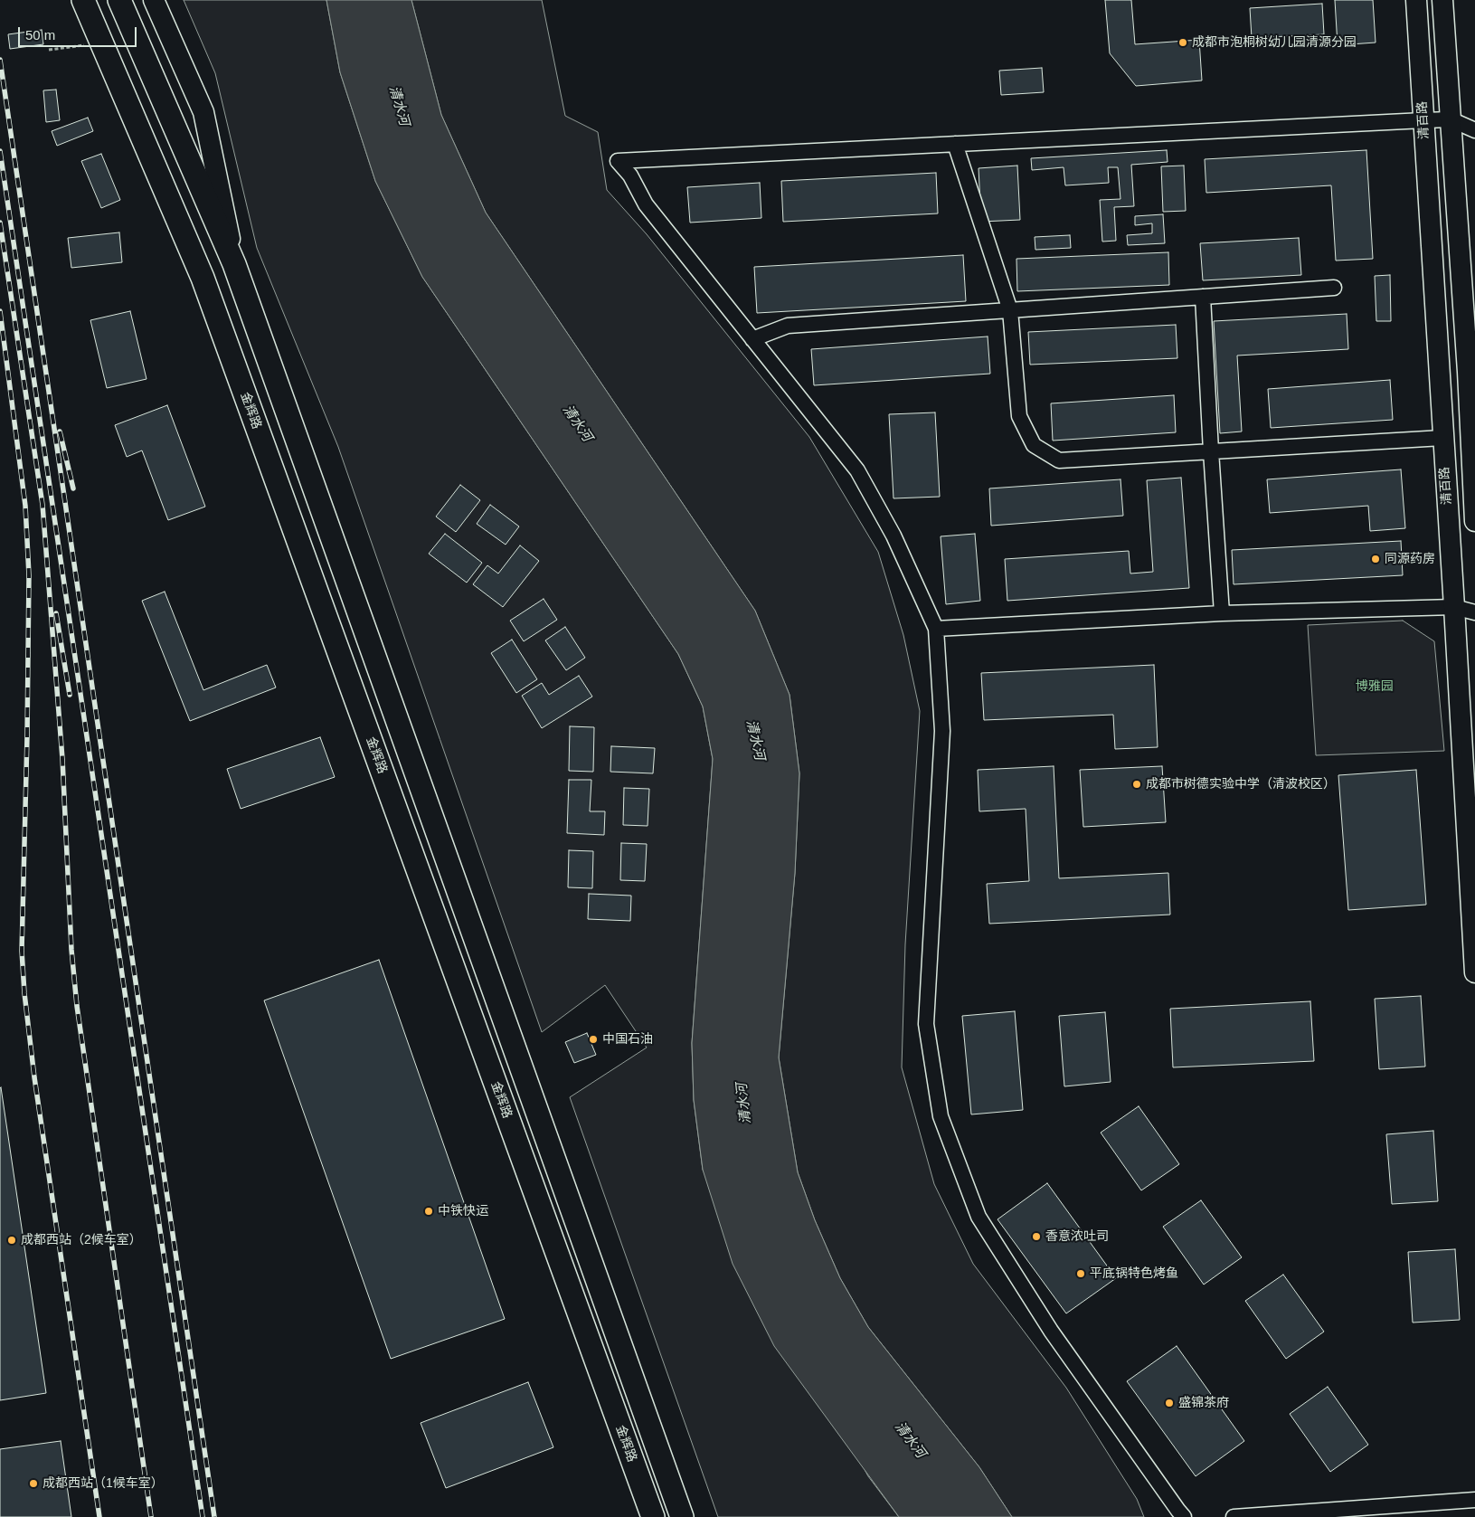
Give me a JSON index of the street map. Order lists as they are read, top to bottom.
{
  "streets": {
    "main road": ["金辉路"],
    "street": ["清百路"]
  },
  "water": ["清水河"],
  "parks": ["博雅园"],
  "places": [
    "成都市泡桐树幼儿园清源分园",
    "同源药房",
    "成都市树德实验中学（清波校区）",
    "中国石油",
    "中铁快运",
    "香意浓吐司",
    "成都西站（2候车室）",
    "平底锅特色烤鱼",
    "盛锦茶府",
    "成都西站（1候车室）"
  ],
  "scale_bar": "50 m"
}
